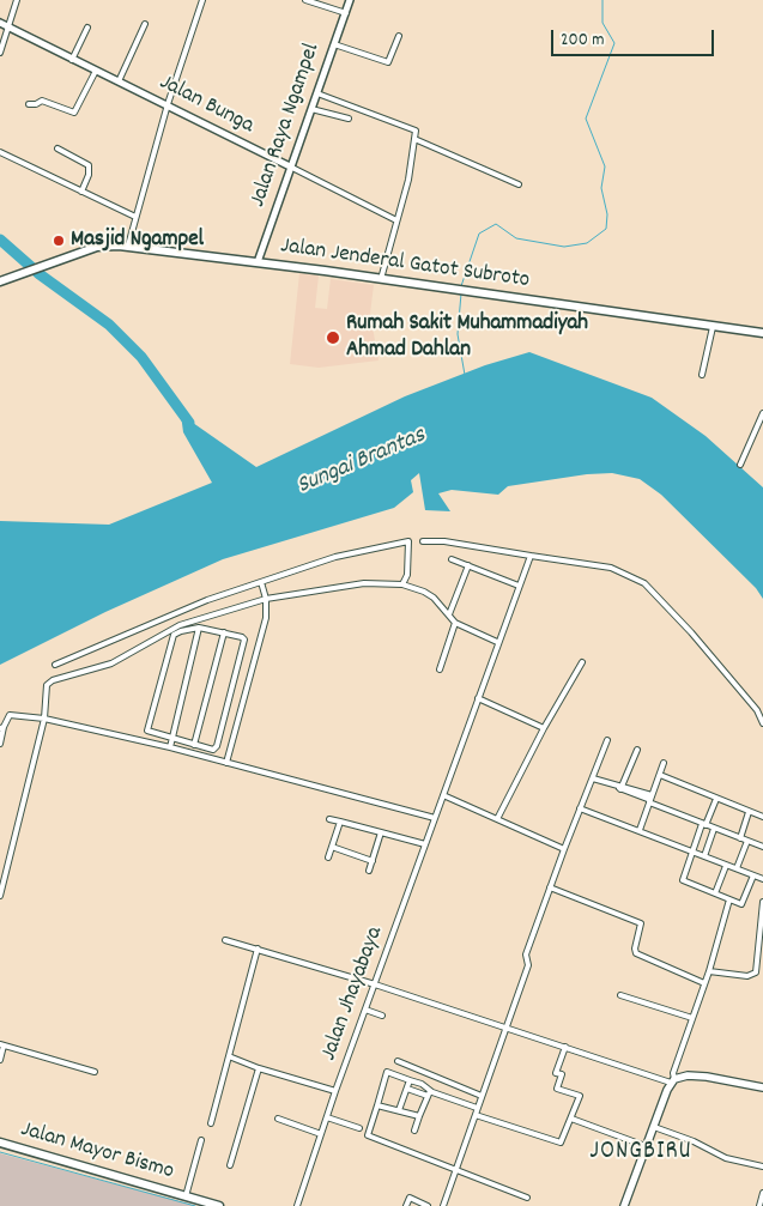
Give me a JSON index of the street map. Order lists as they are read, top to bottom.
{
  "streets": {
    "main road": ["Jalan Jenderal Gatot Subroto", "Jalan Mayor Bismo"],
    "street": ["Jalan Bunga", "Jalan Raya Ngampel", "Jalan Jhayabaya"]
  },
  "crossings": [
    ["Jalan Bunga", "Jalan Raya Ngampel"],
    ["Jalan Raya Ngampel", "Jalan Jenderal Gatot Subroto"]
  ],
  "districts": ["JONGBIRU"],
  "water": ["Sungai Brantas"],
  "places": ["Masjid Ngampel", "Rumah Sakit Muhammadiyah Ahmad Dahlan"],
  "scale_bar": "200 m"
}
